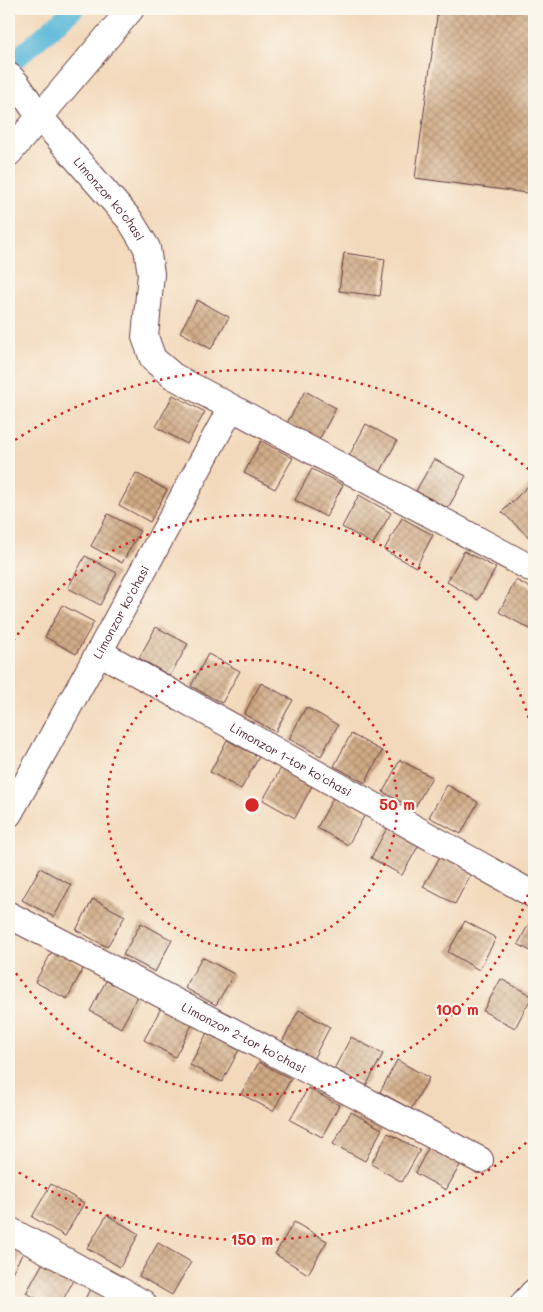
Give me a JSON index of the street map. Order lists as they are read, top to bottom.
{
  "streets": {
    "street": ["Limonzor ko'chasi", "Limonzor 1-tor ko'chasi", "Limonzor 2-tor ko'chasi"]
  },
  "crossings": [
    ["Limonzor ko'chasi", "Limonzor 1-tor ko'chasi"]
  ],
  "rings": ["50 m", "100 m", "150 m"]
}
